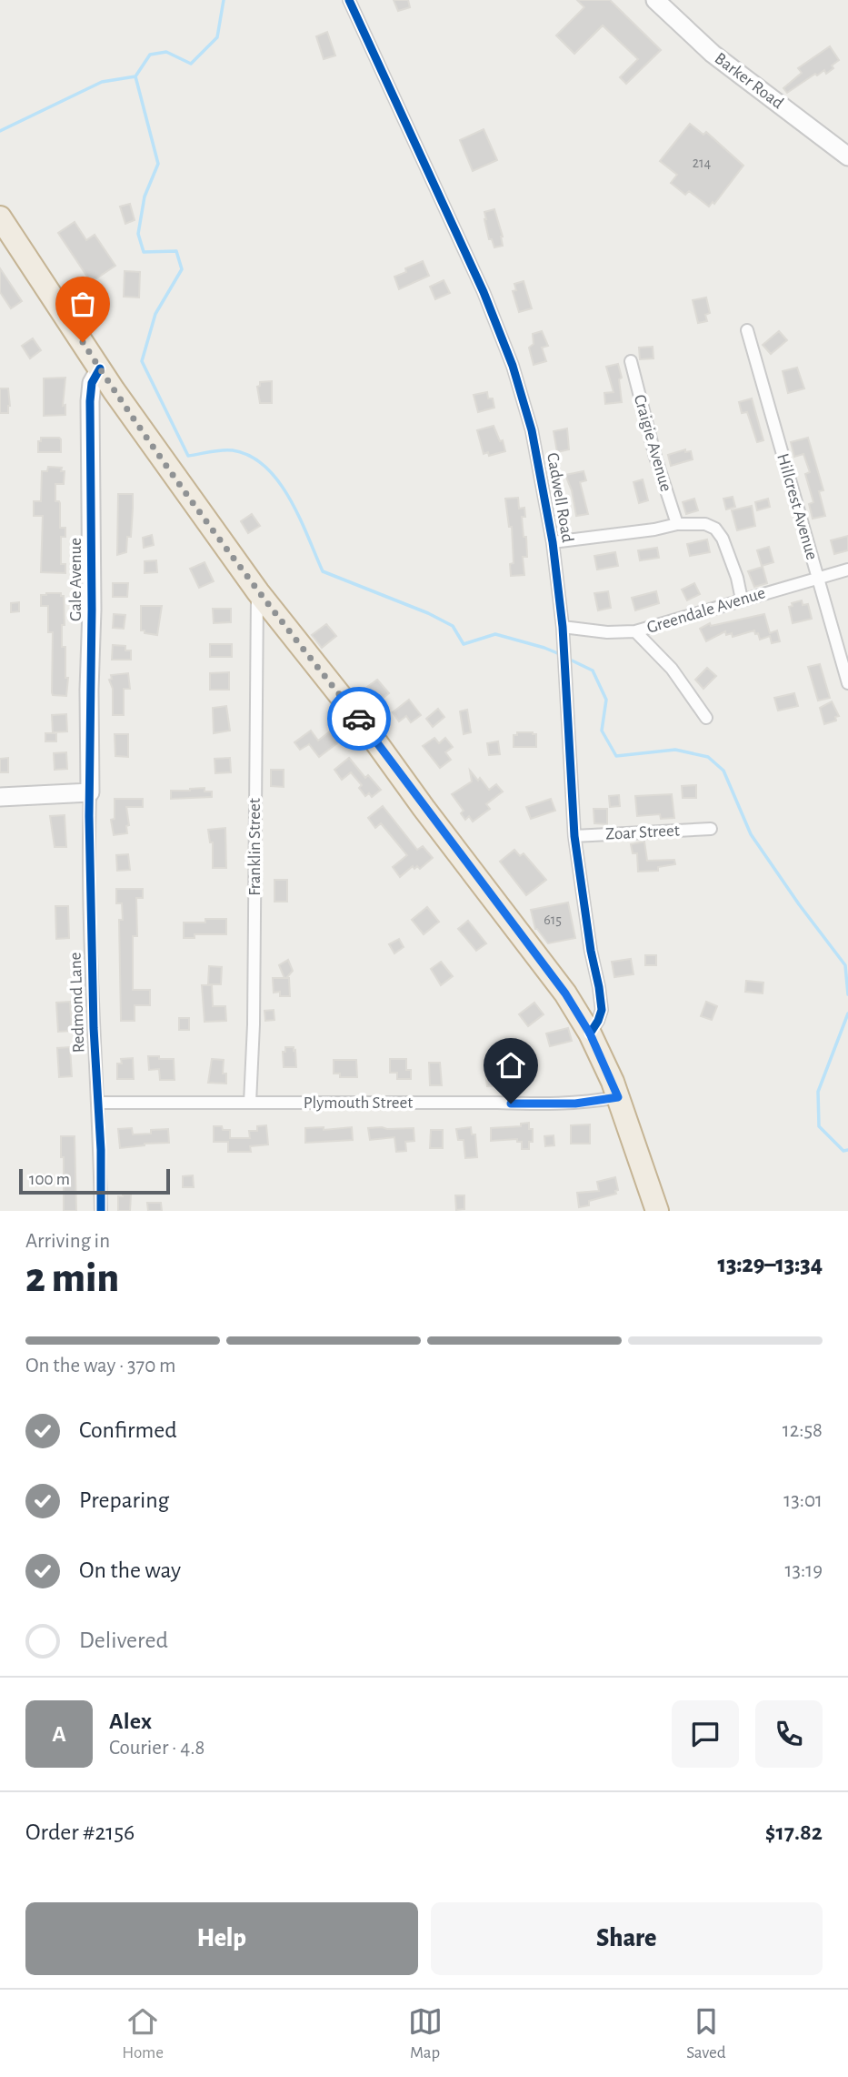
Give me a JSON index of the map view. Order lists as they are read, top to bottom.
{
  "streets": {
    "street": [
      "Barker Road",
      "Craigie Avenue",
      "Cadwell Road",
      "Hillcrest Avenue",
      "Gale Avenue",
      "Greendale Avenue",
      "Zoar Street",
      "Franklin Street",
      "Redmond Lane",
      "Plymouth Street"
    ]
  },
  "crossings": [
    ["Cadwell Road", "Greendale Avenue"],
    ["Cadwell Road", "Zoar Street"],
    ["Hillcrest Avenue", "Greendale Avenue"],
    ["Gale Avenue", "Redmond Lane"],
    ["Franklin Street", "Plymouth Street"],
    ["Redmond Lane", "Plymouth Street"]
  ],
  "house_numbers": ["214", "615"],
  "scale_bar": "100 m",
  "page": {
    "scale": "100 m",
    "heading": ["2 min", "Arriving in", "13:29–13:34"],
    "panel": [
      "Alex",
      "Courier · 4.8",
      "Order #2156",
      "$17.82"
    ],
    "bar": "On the way · 370 m",
    "list": [
      ["Confirmed", "12:58"],
      ["Preparing", "13:01"],
      ["On the way", "13:19"],
      "Delivered"
    ],
    "round": "A",
    "buttons": ["Help", "Share"],
    "tabs": ["Home", "Map", "Saved"]
  }
}
